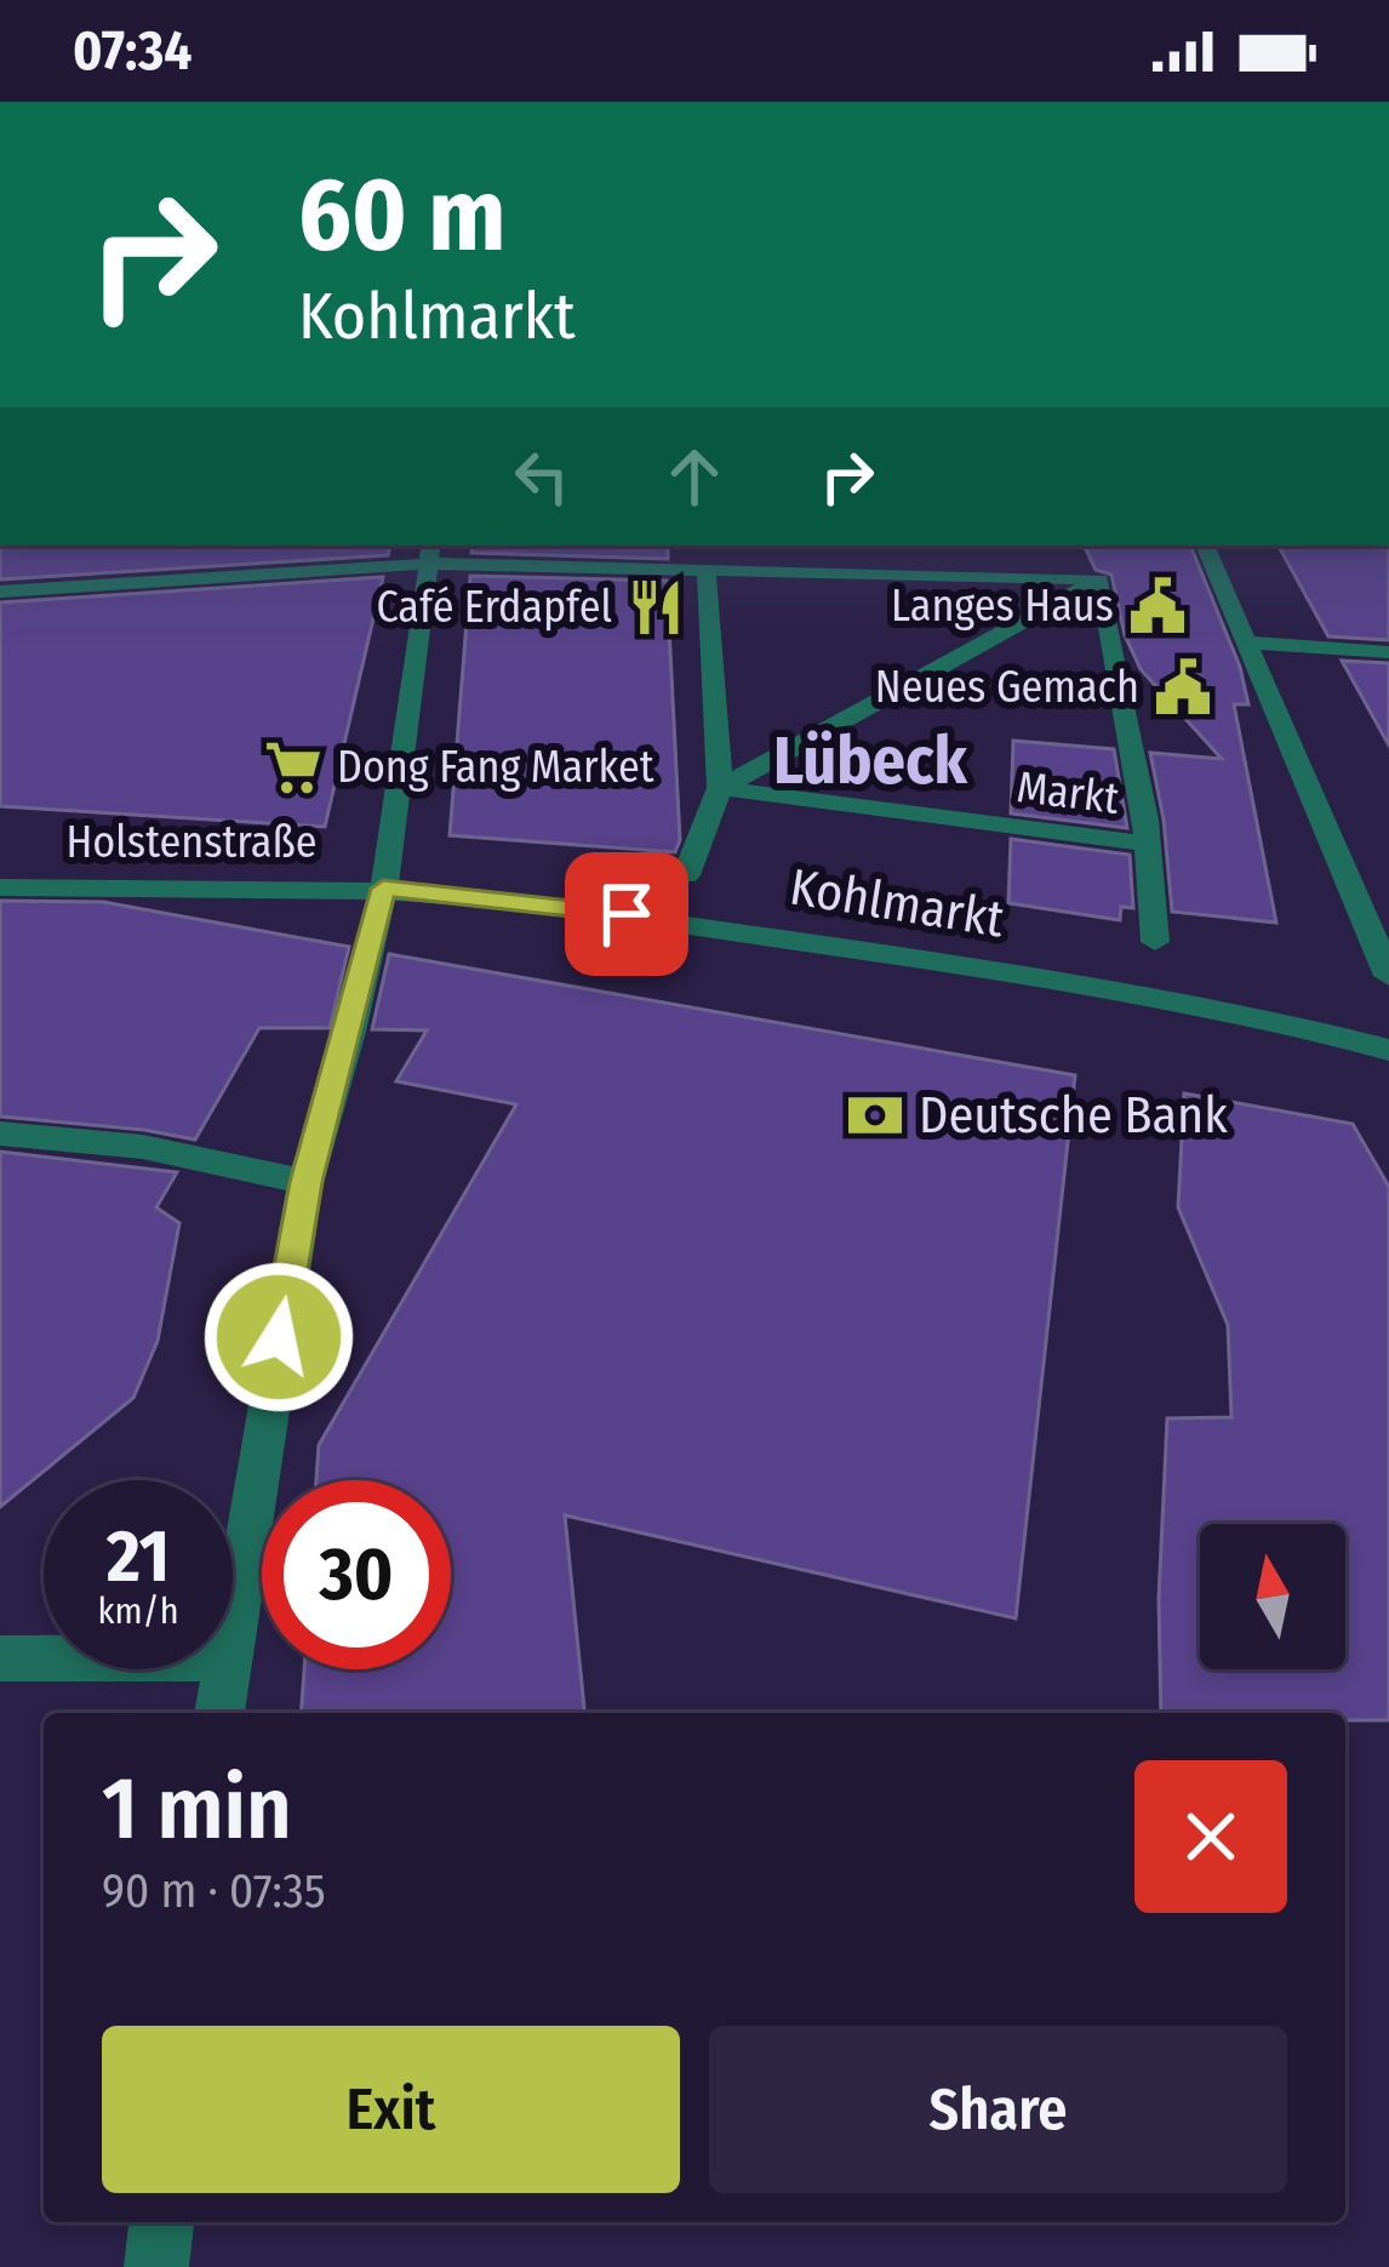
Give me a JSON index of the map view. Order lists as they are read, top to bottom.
{
  "streets": {
    "street": ["Markt", "Holstenstraße", "Kohlmarkt"]
  },
  "crossings": [
    ["Holstenstraße", "Kohlmarkt"]
  ],
  "districts": ["Lübeck"],
  "places": {
    "public building": ["Langes Haus", "Neues Gemach"],
    "restaurant": ["Café Erdapfel"],
    "supermarket": ["Dong Fang Market"],
    "bank": ["Deutsche Bank"]
  },
  "north": "top",
  "page": {
    "status": "07:34",
    "turn": ["60 m", "Kohlmarkt"],
    "speed": "21 km/h",
    "limit": "30",
    "heading": ["1 min", "90 m · 07:35"],
    "buttons": ["Exit", "Share"]
  }
}
